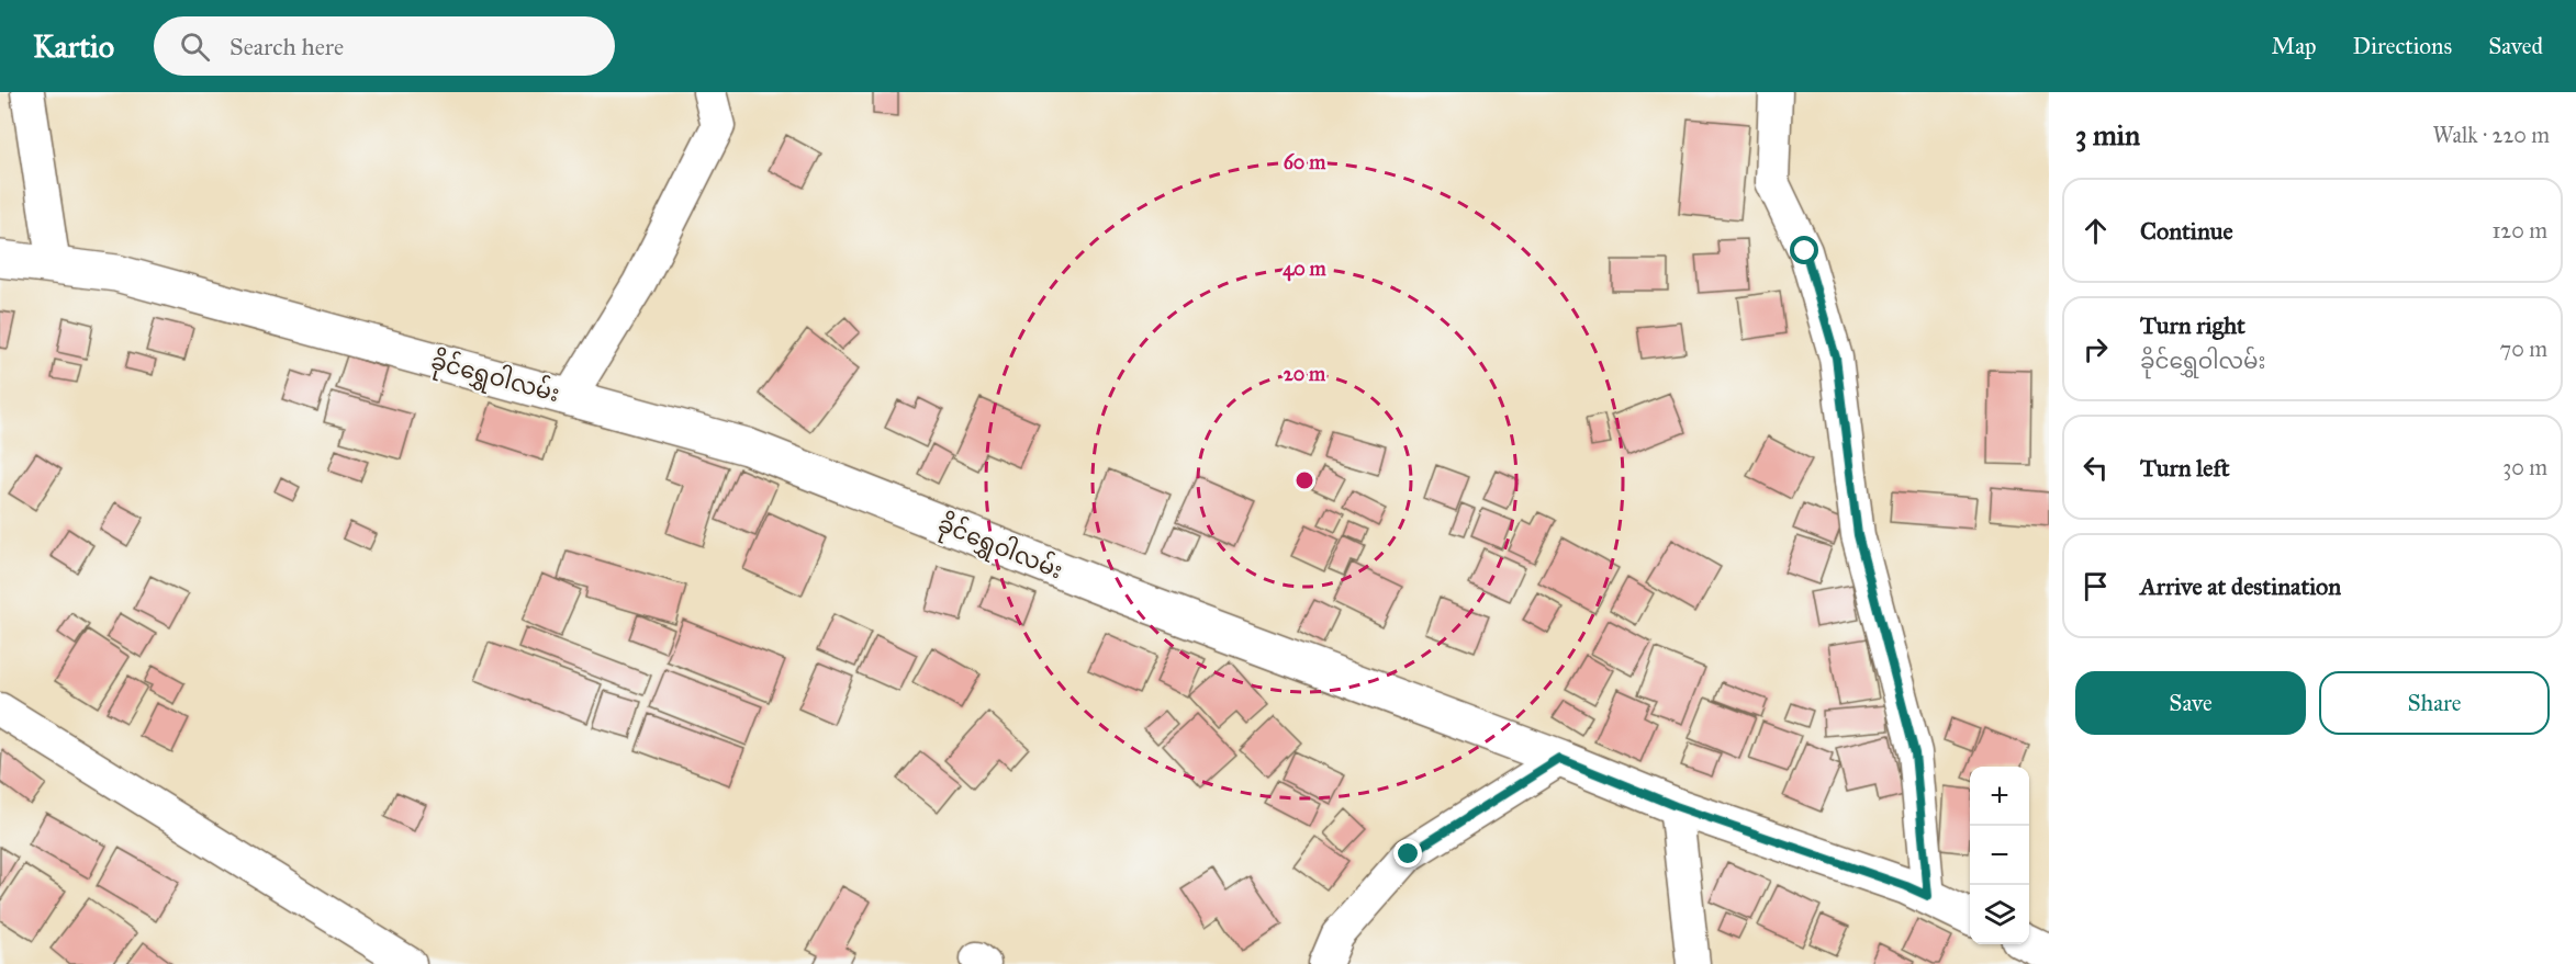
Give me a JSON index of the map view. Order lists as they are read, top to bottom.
{
  "streets": {
    "street": ["ခိုင်ရွှေဝါလမ်း"]
  },
  "page": {
    "header": "Kartio",
    "search": "Search here",
    "nav": ["Map", "Directions", "Saved"],
    "heading": ["3 min", "Walk · 220 m"],
    "list": [
      ["Continue", "120 m"],
      ["Turn right", "ခိုင်ရွှေဝါလမ်း", "70 m"],
      ["Turn left", "30 m"],
      "Arrive at destination"
    ],
    "buttons": ["Save", "Share"],
    "map_buttons": ["+", "−"]
  },
  "rings": ["60 m", "40 m", "20 m"]
}
